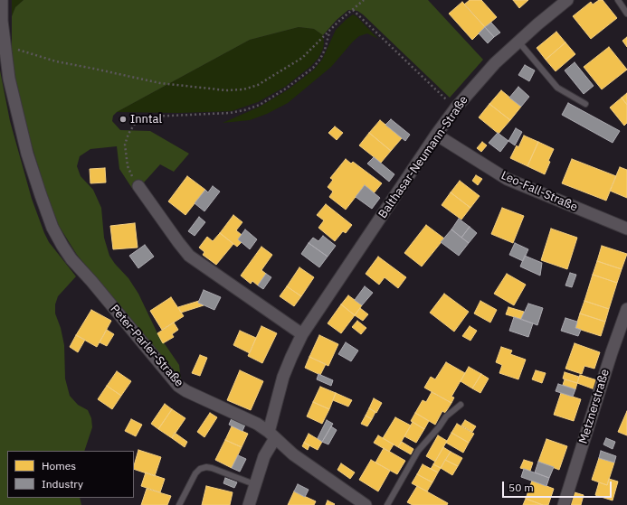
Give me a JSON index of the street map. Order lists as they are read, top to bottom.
{
  "streets": {
    "street": [
      "Balthasar-Neumann-Straße",
      "Leo-Fall-Straße",
      "Peter-Parler-Straße",
      "Metznerstraße"
    ]
  },
  "crossings": [
    ["Balthasar-Neumann-Straße", "Leo-Fall-Straße"],
    ["Balthasar-Neumann-Straße", "Peter-Parler-Straße"]
  ],
  "places": ["Inntal"],
  "legend": ["Homes", "Industry"],
  "scale_bar": "50 m"
}
